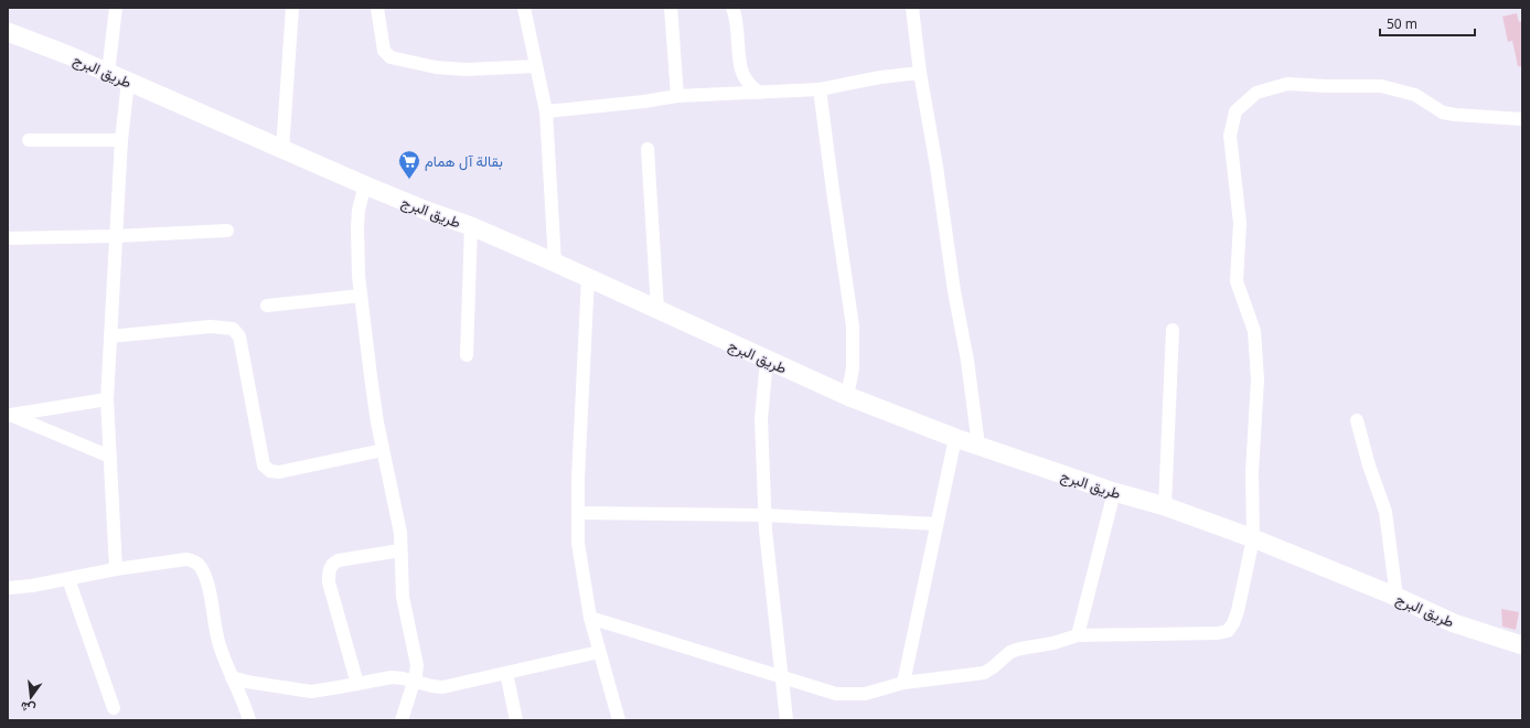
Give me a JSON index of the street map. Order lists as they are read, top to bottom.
{
  "streets": {
    "street": ["طريق البرج"]
  },
  "places": {
    "supermarket": ["بقالة آل همام"]
  },
  "scale_bar": "50 m",
  "north": "bottom"
}
